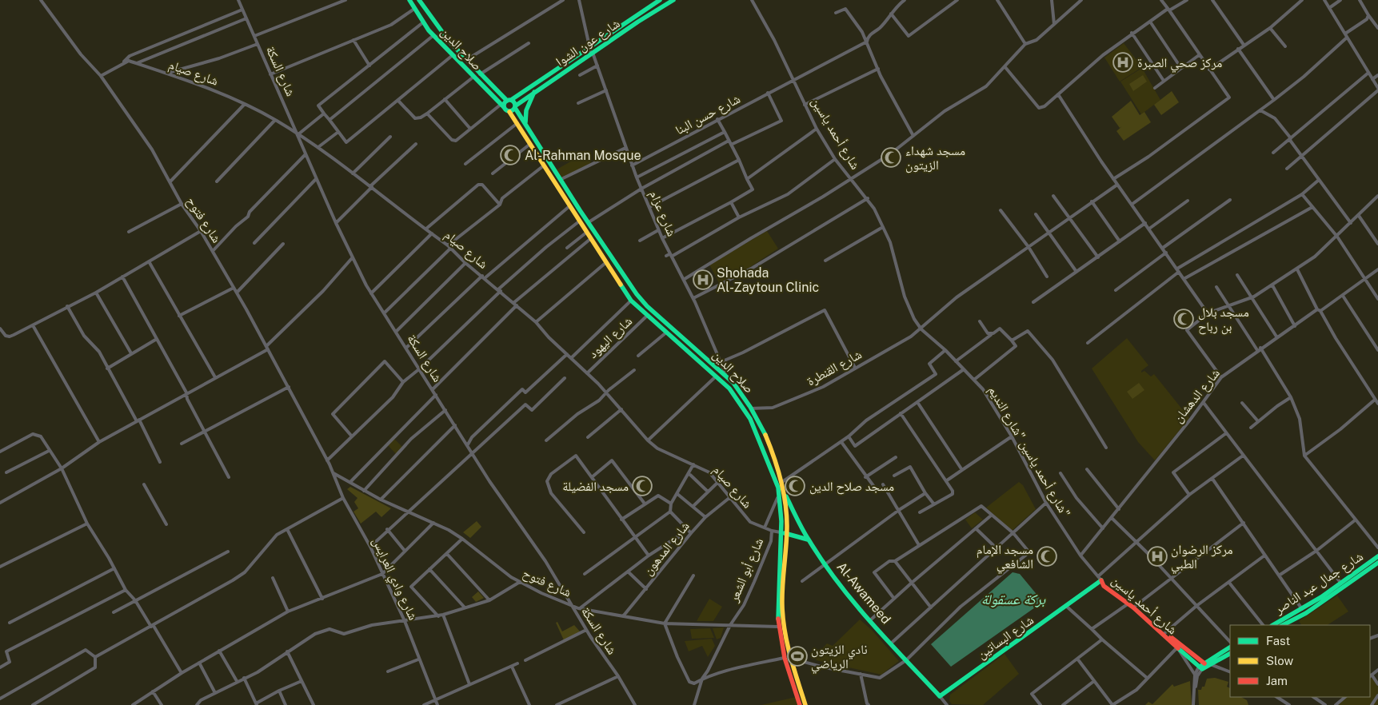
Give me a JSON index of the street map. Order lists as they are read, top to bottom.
{
  "streets": {
    "main road": [
      "شارع عون الشوا",
      "صلاح الدين",
      "شارع أحمد ياسين",
      "شارع جمال عبد الناصر",
      "Al-Awameed",
      "شارع البساتين"
    ],
    "street": [
      "شارع السكة",
      "شارع صيام",
      "شارع حسن البنا",
      "شارع عزام",
      "شارع فتوح",
      "شارع اليهود",
      "شارع القنطرة",
      "شارع الدهشان",
      "شارع أحمد ياسين \"شارع النديم\"",
      "شارع المدهون",
      "شارع أبو الشعر",
      "شارع وادي العرايس"
    ]
  },
  "crossings": [
    ["شارع عون الشوا", "صلاح الدين"],
    ["شارع عون الشوا", "شارع عزام"],
    ["صلاح الدين", "شارع عزام"],
    ["صلاح الدين", "شارع فتوح"],
    ["صلاح الدين", "شارع اليهود"],
    ["صلاح الدين", "شارع القنطرة"],
    ["صلاح الدين", "شارع أبو الشعر"],
    ["صلاح الدين", "Al-Awameed"],
    ["شارع السكة", "شارع صيام"],
    ["شارع السكة", "شارع فتوح"],
    ["شارع صيام", "شارع اليهود"],
    ["شارع صيام", "شارع المدهون"],
    ["شارع صيام", "شارع أبو الشعر"],
    ["شارع حسن البنا", "شارع أحمد ياسين"],
    ["شارع حسن البنا", "شارع عزام"],
    ["شارع أحمد ياسين", "شارع أحمد ياسين \"شارع النديم\""],
    ["شارع أحمد ياسين", "شارع البساتين"],
    ["شارع فتوح", "شارع المدهون"],
    ["شارع فتوح", "شارع أبو الشعر"],
    ["شارع فتوح", "شارع وادي العرايس"],
    ["شارع القنطرة", "شارع أحمد ياسين \"شارع النديم\""],
    ["شارع الدهشان", "شارع أحمد ياسين \"شارع النديم\""],
    ["شارع أحمد ياسين \"شارع النديم\"", "شارع البساتين"],
    ["Al-Awameed", "شارع البساتين"]
  ],
  "water": ["بركة عسقولة"],
  "places": {
    "hospital": ["مركز صحي الصبرة", "Shohada Al-Zaytoun Clinic", "مركز الرضوان الطبي"],
    "mosque": [
      "Al-Rahman Mosque",
      "مسجد شهداء الزيتون",
      "مسجد بلال بن رباح",
      "مسجد الفضيلة",
      "مسجد صلاح الدين",
      "مسجد الإمام الشافعي"
    ],
    "sports": ["نادي الزيتون الرياضي"]
  },
  "legend": ["Fast", "Slow", "Jam"]
}
